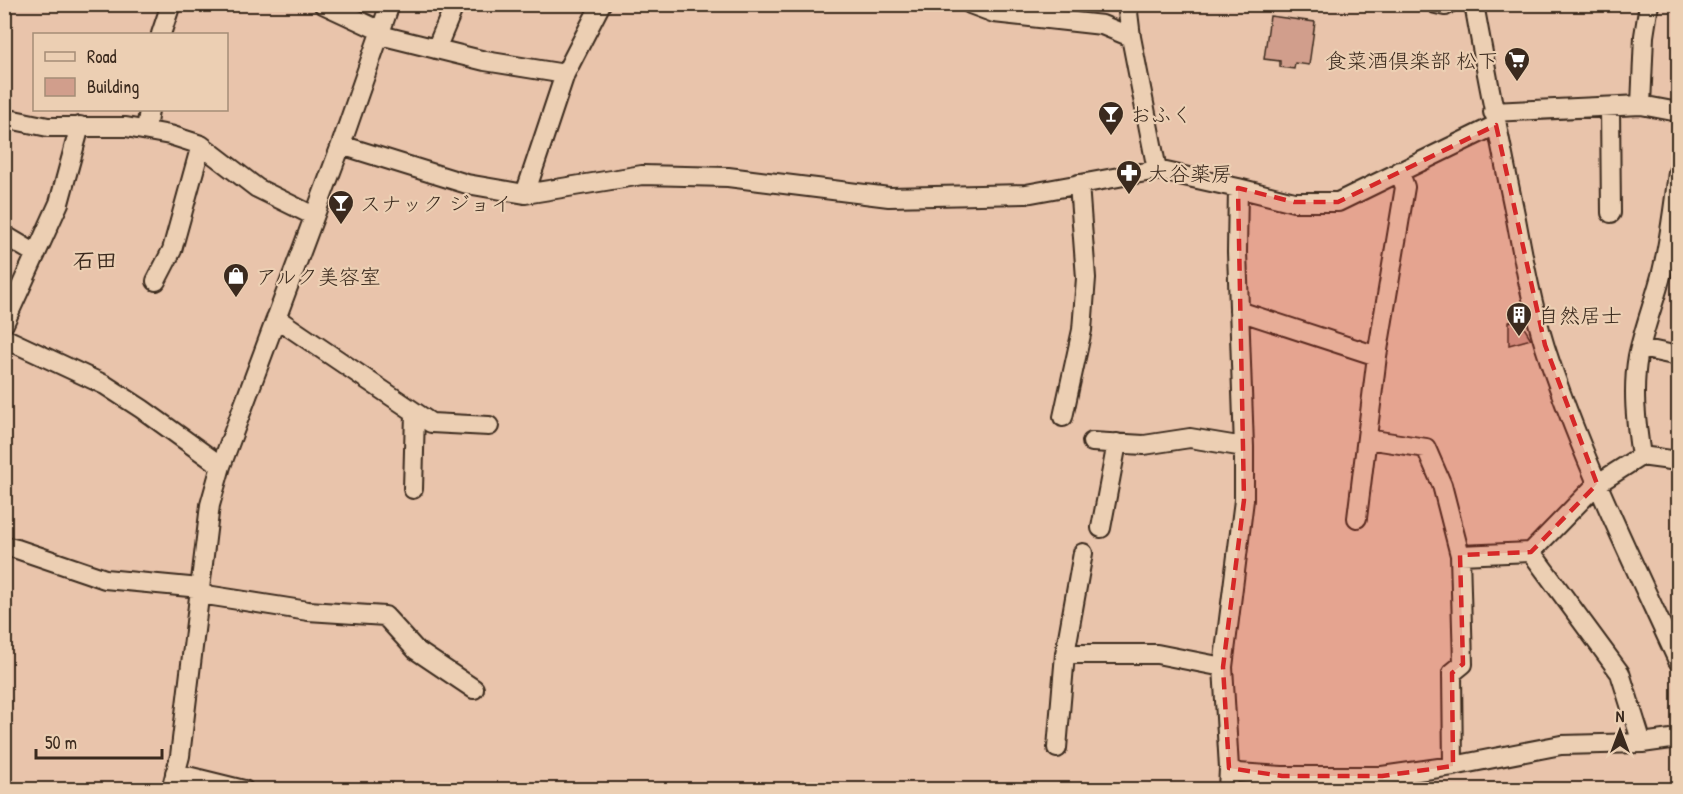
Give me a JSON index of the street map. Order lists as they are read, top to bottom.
{
  "districts": ["石田"],
  "places": {
    "supermarket": ["食菜酒倶楽部 松下"],
    "bar": ["おふく", "スナック ジョイ"],
    "pharmacy": ["大谷薬房"],
    "shop": ["アルク美容室"],
    "building": ["自然居士"]
  },
  "legend": ["Road", "Building"],
  "scale_bar": "50 m",
  "north": "top"
}
